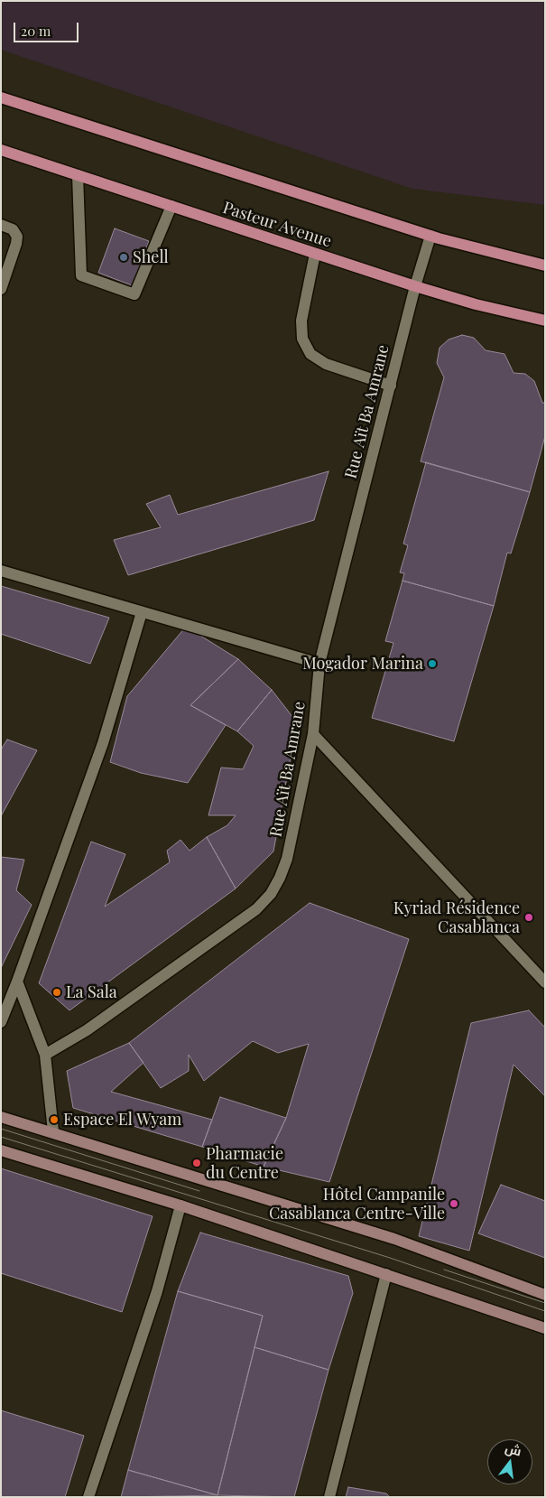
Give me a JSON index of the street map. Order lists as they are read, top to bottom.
{
  "streets": {
    "main road": ["Pasteur Avenue"],
    "street": ["Rue Aït Ba Amrane"]
  },
  "crossings": [
    ["Pasteur Avenue", "Rue Aït Ba Amrane"]
  ],
  "places": [
    "Shell",
    "Mogador Marina",
    "Kyriad Résidence Casablanca",
    "La Sala",
    "Espace El Wyam",
    "Pharmacie du Centre",
    "Hôtel Campanile Casablanca Centre-Ville"
  ],
  "scale_bar": "20 m",
  "north": "top"
}
